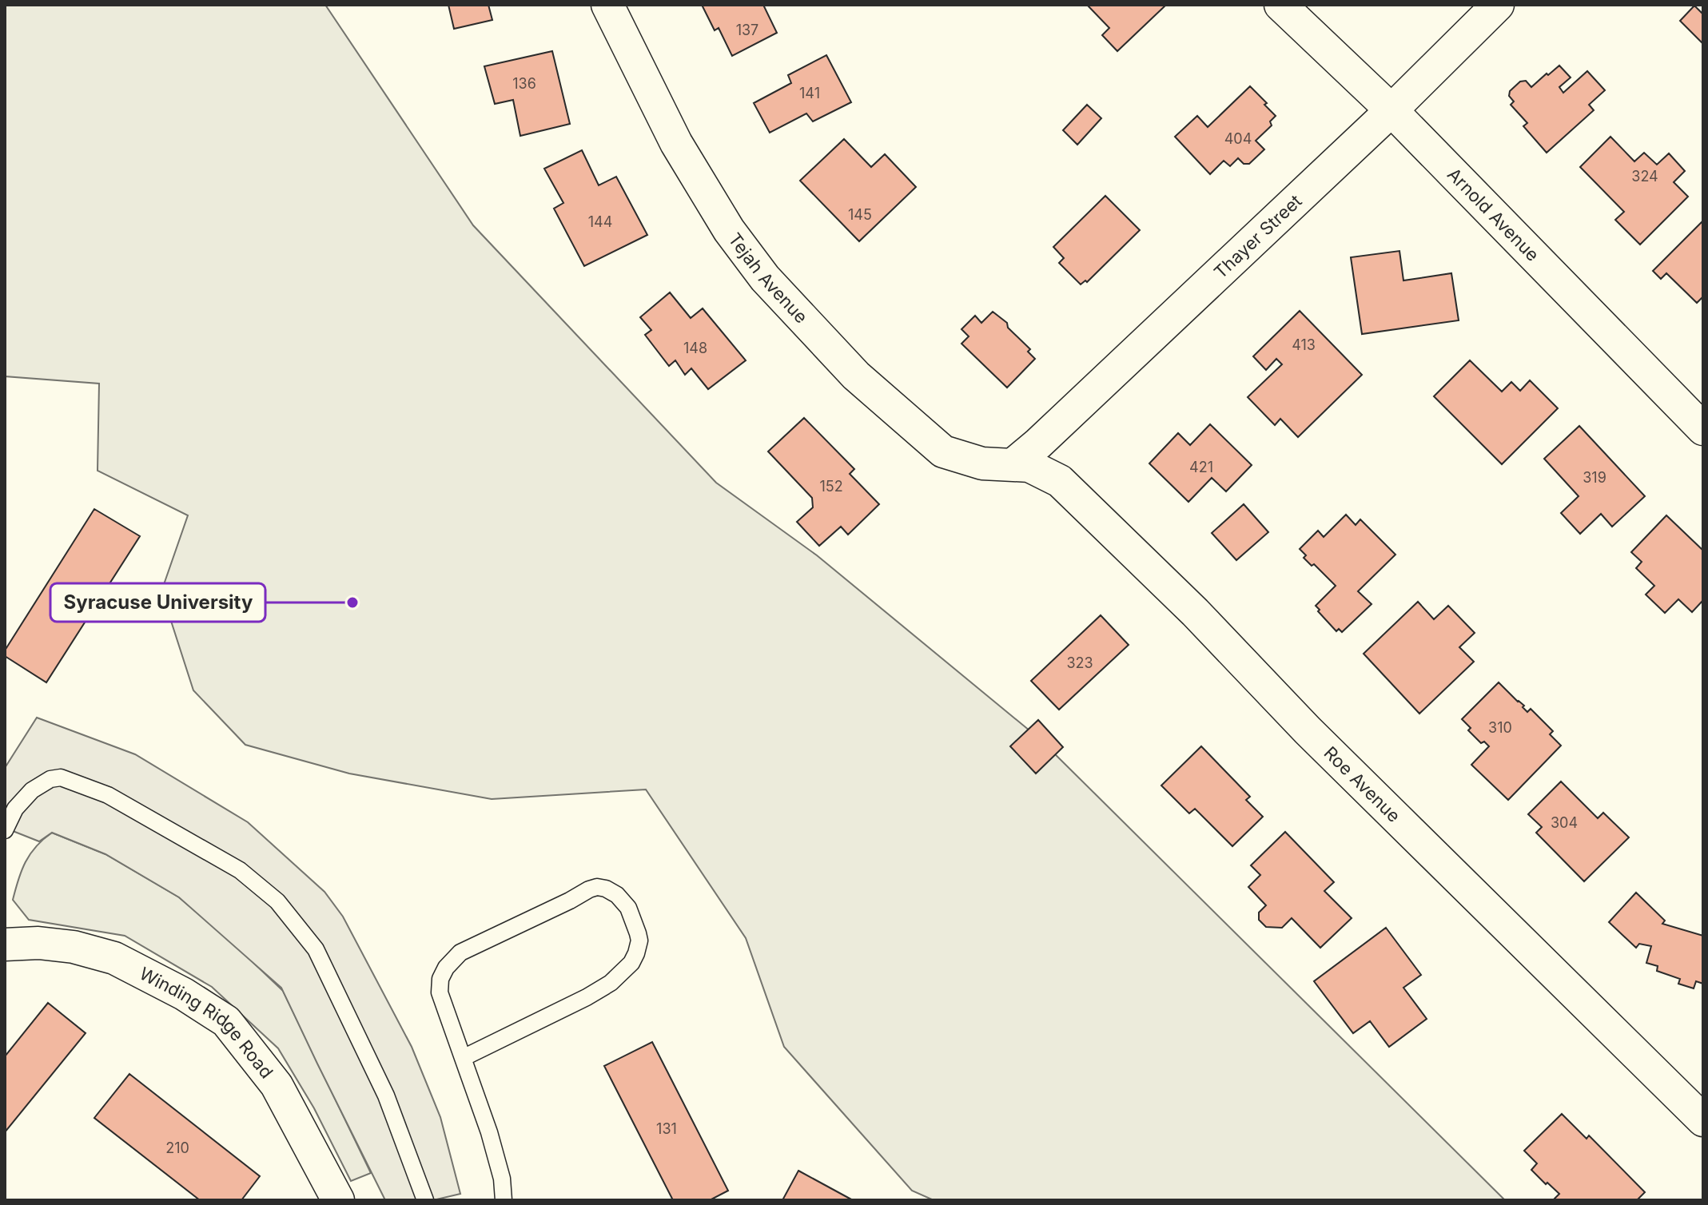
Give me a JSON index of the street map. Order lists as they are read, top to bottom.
{
  "streets": {
    "street": [
      "Arnold Avenue",
      "Thayer Street",
      "Tejah Avenue",
      "Roe Avenue",
      "Winding Ridge Road"
    ]
  },
  "crossings": [
    ["Arnold Avenue", "Thayer Street"],
    ["Thayer Street", "Tejah Avenue"],
    ["Thayer Street", "Roe Avenue"],
    ["Tejah Avenue", "Roe Avenue"]
  ],
  "places": ["Syracuse University"],
  "house_numbers": [
    "137",
    "136",
    "141",
    "404",
    "324",
    "145",
    "144",
    "413",
    "148",
    "421",
    "319",
    "152",
    "323",
    "310",
    "304",
    "131",
    "210"
  ]
}
